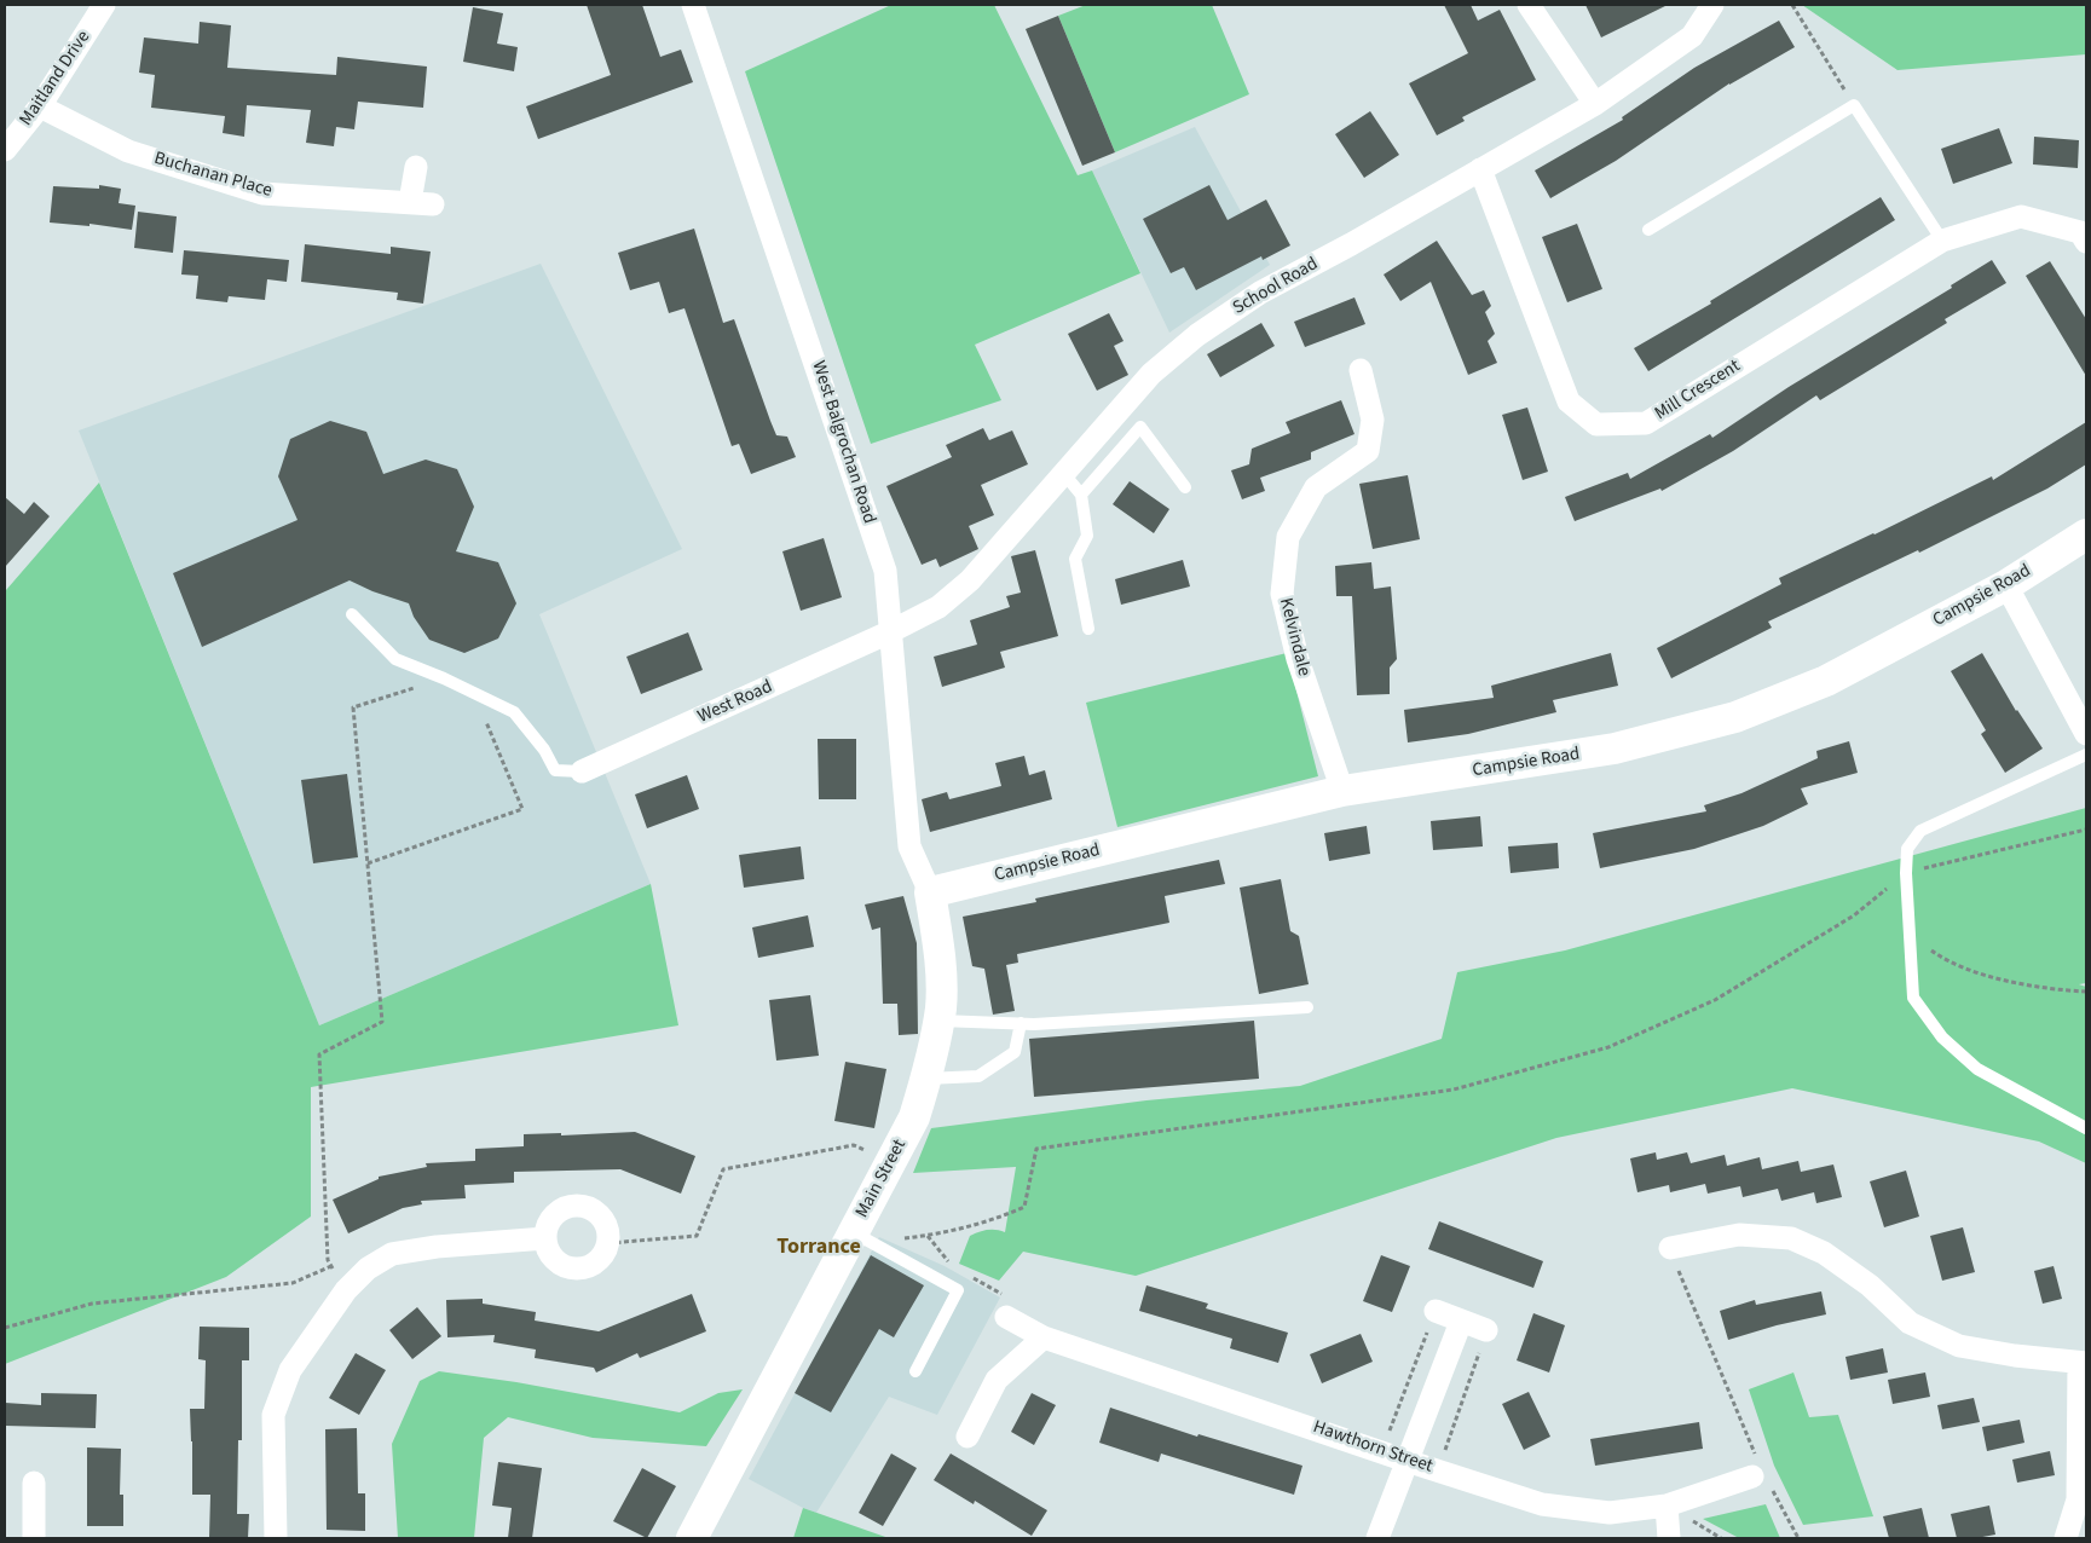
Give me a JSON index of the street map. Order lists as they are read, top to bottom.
{
  "streets": {
    "main road": ["Campsie Road", "Main Street"],
    "street": [
      "Maitland Drive",
      "Buchanan Place",
      "School Road",
      "Mill Crescent",
      "West Balgrochan Road",
      "Kelvindale",
      "West Road",
      "Hawthorn Street"
    ]
  },
  "crossings": [
    ["Maitland Drive", "Buchanan Place"],
    ["School Road", "Mill Crescent"],
    ["School Road", "West Balgrochan Road"],
    ["School Road", "West Road"],
    ["West Balgrochan Road", "Campsie Road"],
    ["West Balgrochan Road", "West Road"],
    ["West Balgrochan Road", "Main Street"],
    ["Campsie Road", "Kelvindale"],
    ["Campsie Road", "Main Street"]
  ],
  "districts": ["Torrance"]
}
